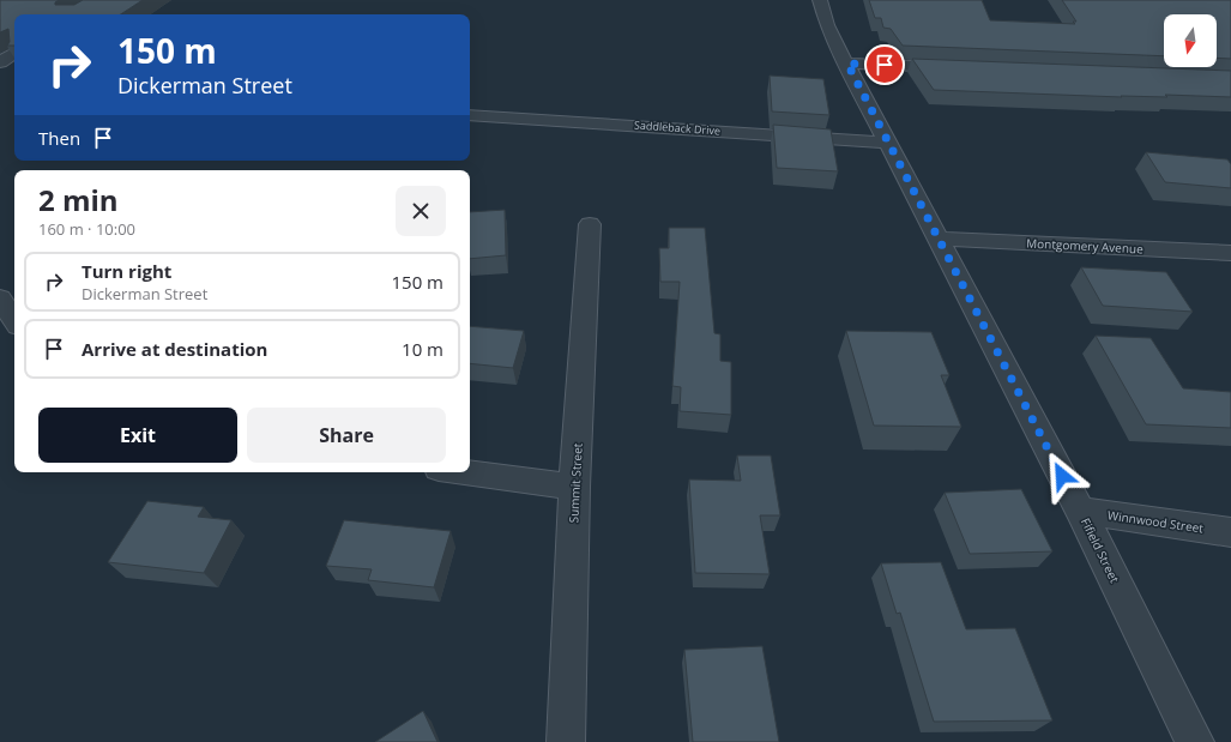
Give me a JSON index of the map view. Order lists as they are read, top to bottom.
{
  "streets": {
    "street": [
      "Saddleback Drive",
      "Montgomery Avenue",
      "Summit Street",
      "Winnwood Street",
      "Fifield Street"
    ]
  },
  "crossings": [
    ["Saddleback Drive", "Fifield Street"],
    ["Montgomery Avenue", "Fifield Street"],
    ["Winnwood Street", "Fifield Street"]
  ],
  "north": "bottom",
  "page": {
    "turn": ["150 m", "Dickerman Street"],
    "then": "Then",
    "heading": ["2 min", "160 m · 10:00"],
    "list": [
      {
        "name": "Turn right",
        "note": "Dickerman Street",
        "value": "150 m"
      },
      {
        "name": "Arrive at destination",
        "value": "10 m"
      }
    ],
    "buttons": ["Exit", "Share"]
  }
}
